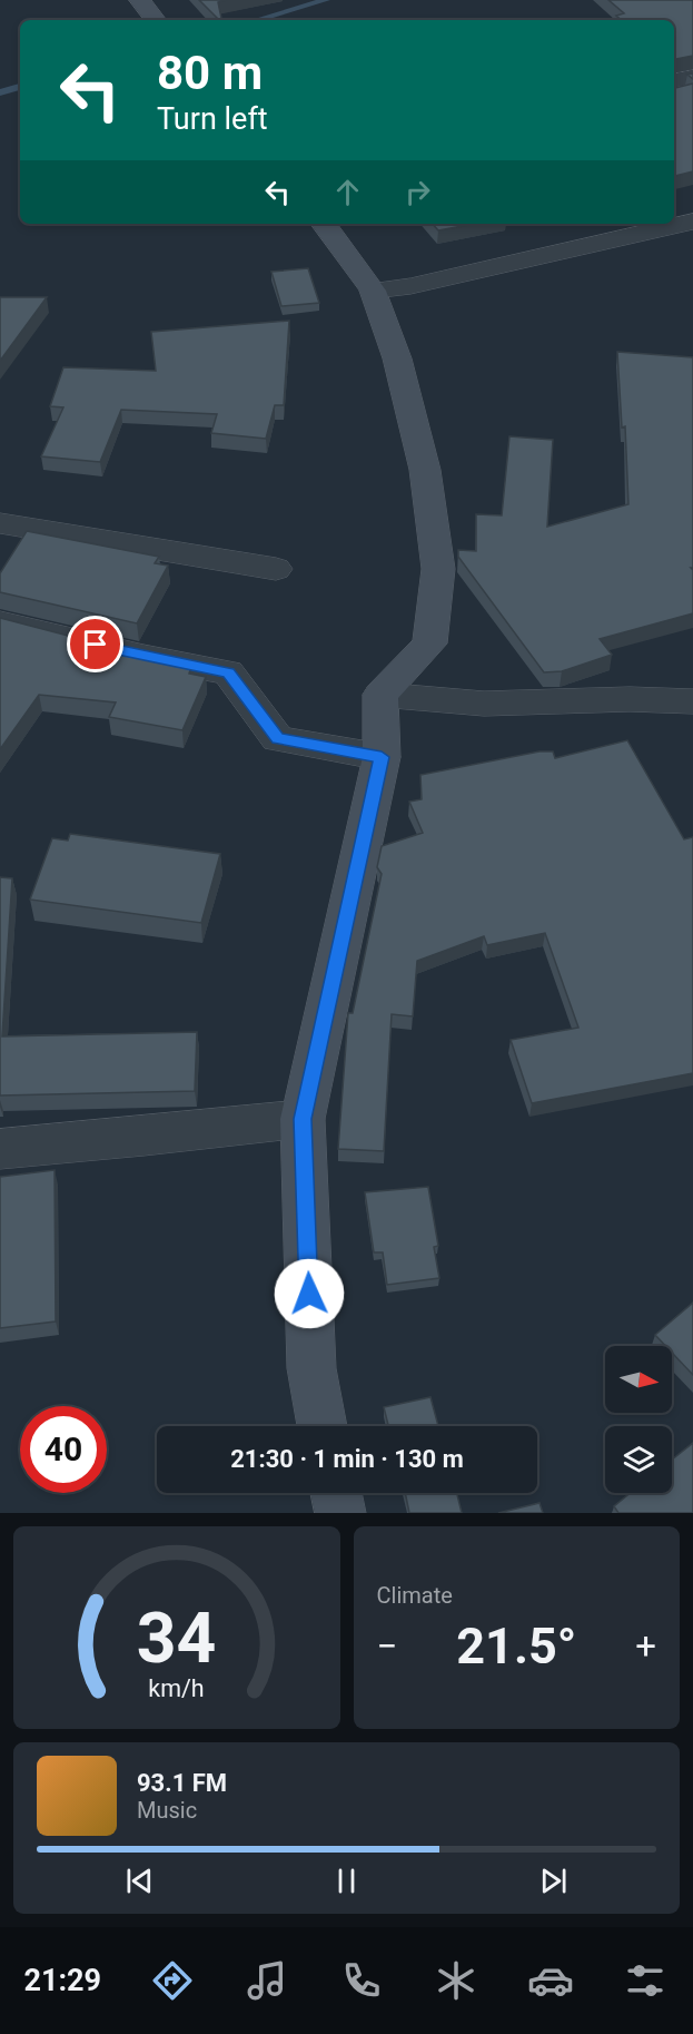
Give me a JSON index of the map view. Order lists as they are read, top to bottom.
{
  "north": "right",
  "page": {
    "turn": ["80 m", "Turn left"],
    "limit": "40",
    "trip": "21:30 · 1 min · 130 m",
    "tile": "Climate",
    "heat": ["−", "21.5°", "+"],
    "song": ["93.1 FM", "Music"],
    "tabs": "21:29",
    "gauge": ["34", "km/h"]
  }
}
